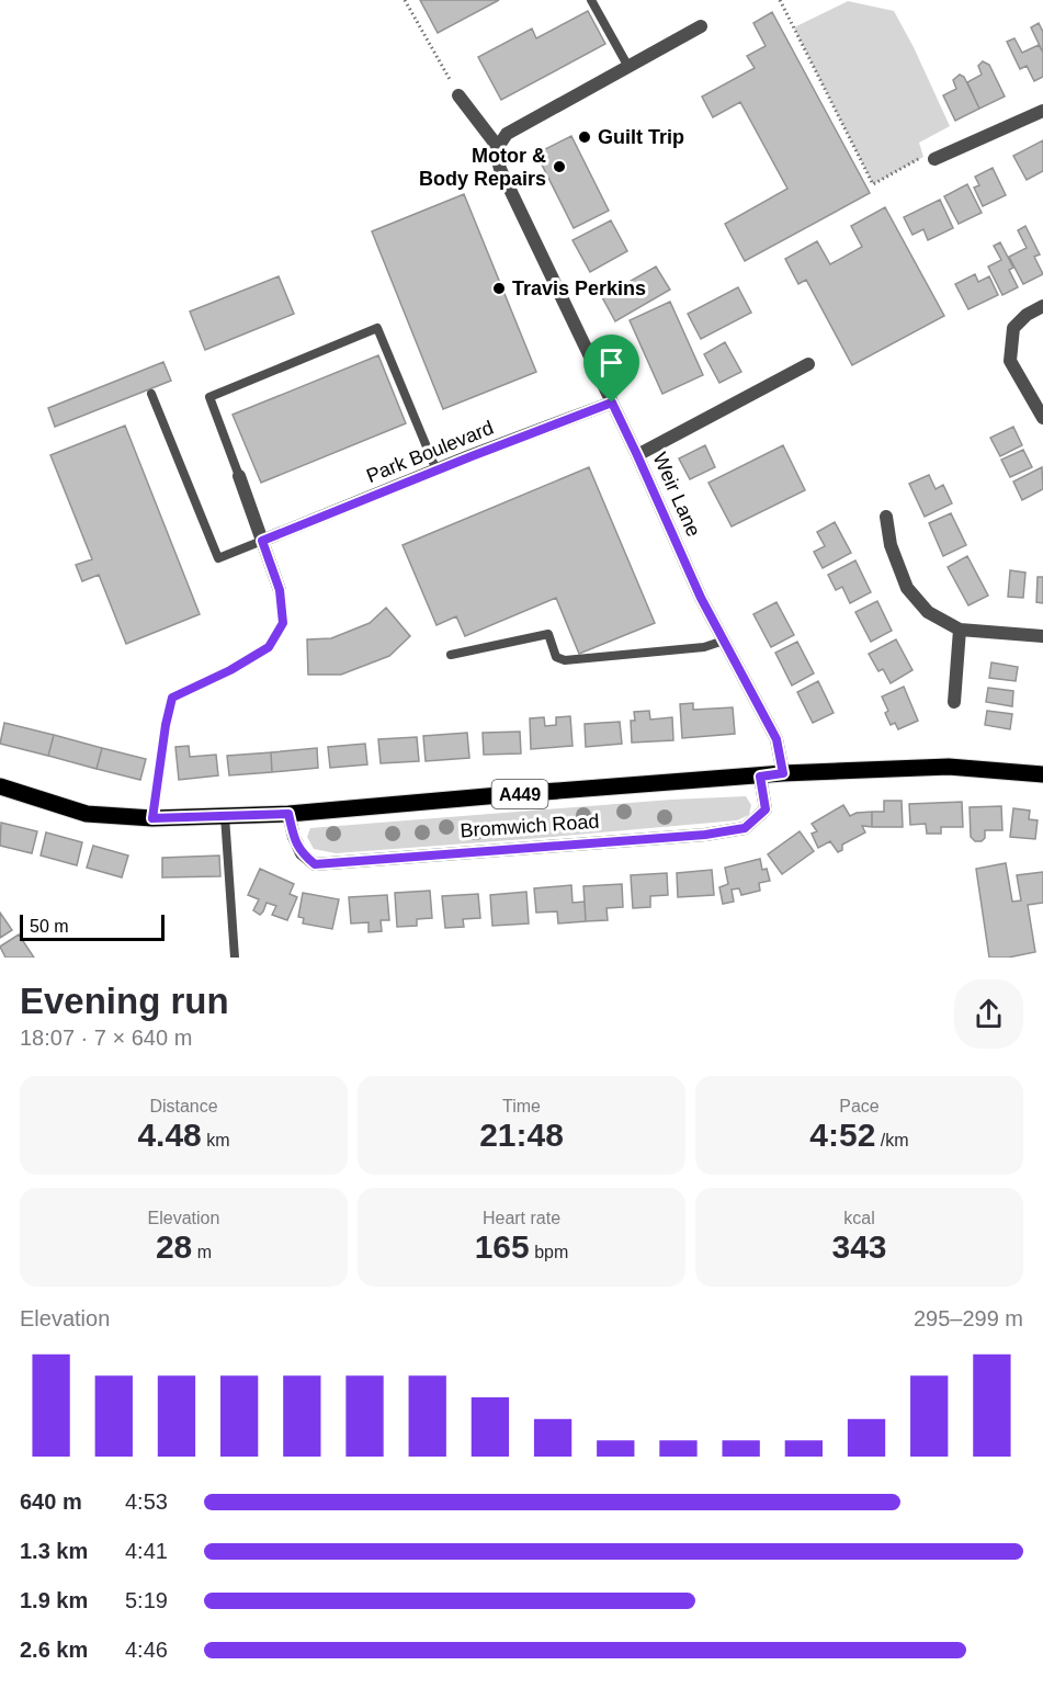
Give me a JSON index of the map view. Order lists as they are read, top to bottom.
{
  "streets": {
    "main road": ["A449", "Bromwich Road"],
    "street": ["Park Boulevard", "Weir Lane"]
  },
  "crossings": [
    ["Park Boulevard", "Weir Lane"],
    ["Weir Lane", "Bromwich Road"]
  ],
  "places": ["Guilt Trip", "Motor & Body Repairs", "Travis Perkins"],
  "scale_bar": "50 m",
  "page": {
    "scale": "50 m",
    "heading": ["Evening run", "18:07 · 7 × 640 m"],
    "stats": [
      ["Distance", "4.48 km"],
      ["Time", "21:48"],
      ["Pace", "4:52 /km"],
      ["Elevation", "28 m"],
      ["Heart rate", "165 bpm"],
      ["kcal", "343"]
    ],
    "chart": ["Elevation", "295–299 m"],
    "list": [
      {
        "name": "640 m",
        "note": "4:53"
      },
      {
        "name": "1.3 km",
        "note": "4:41"
      },
      {
        "name": "1.9 km",
        "note": "5:19"
      },
      {
        "name": "2.6 km",
        "note": "4:46"
      }
    ]
  }
}
